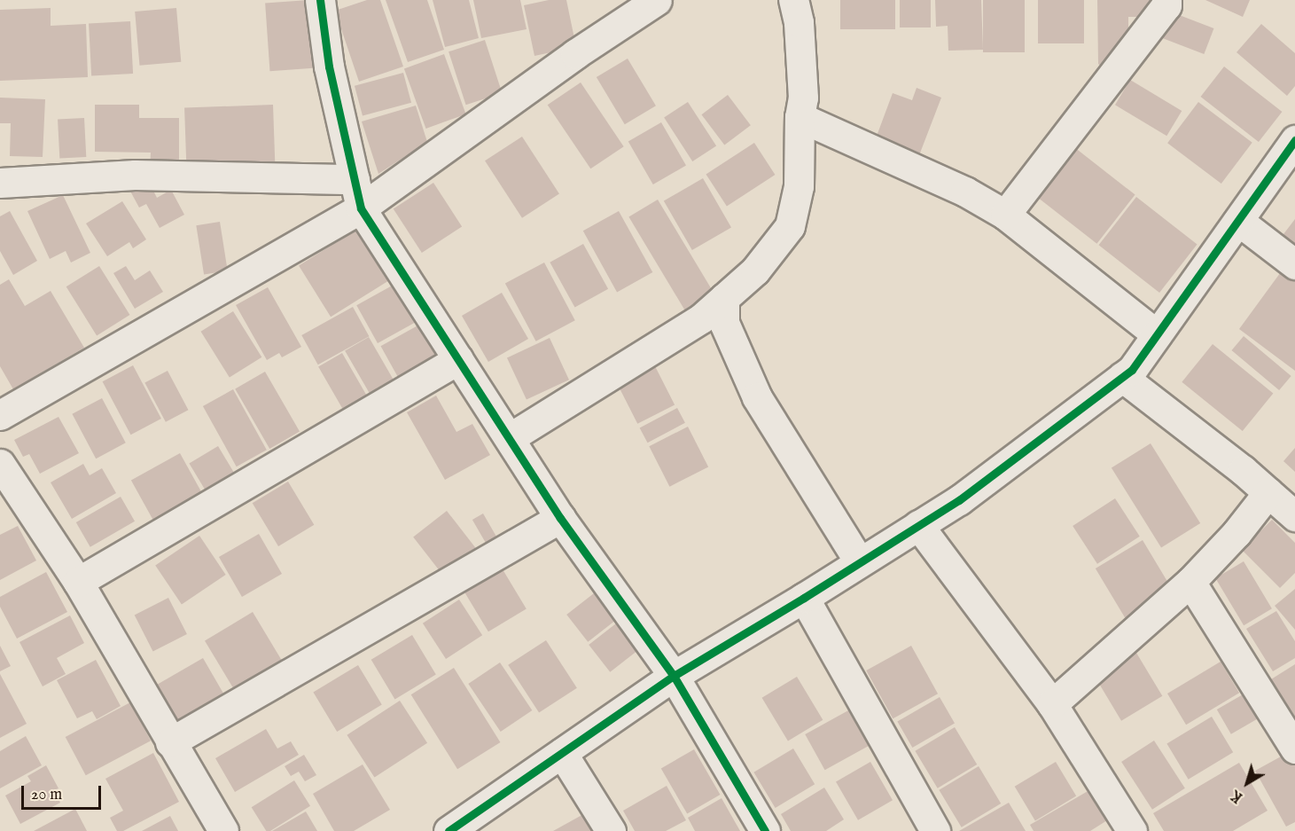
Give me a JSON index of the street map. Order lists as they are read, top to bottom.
{
  "scale_bar": "20 m",
  "north": "bottom left"
}
